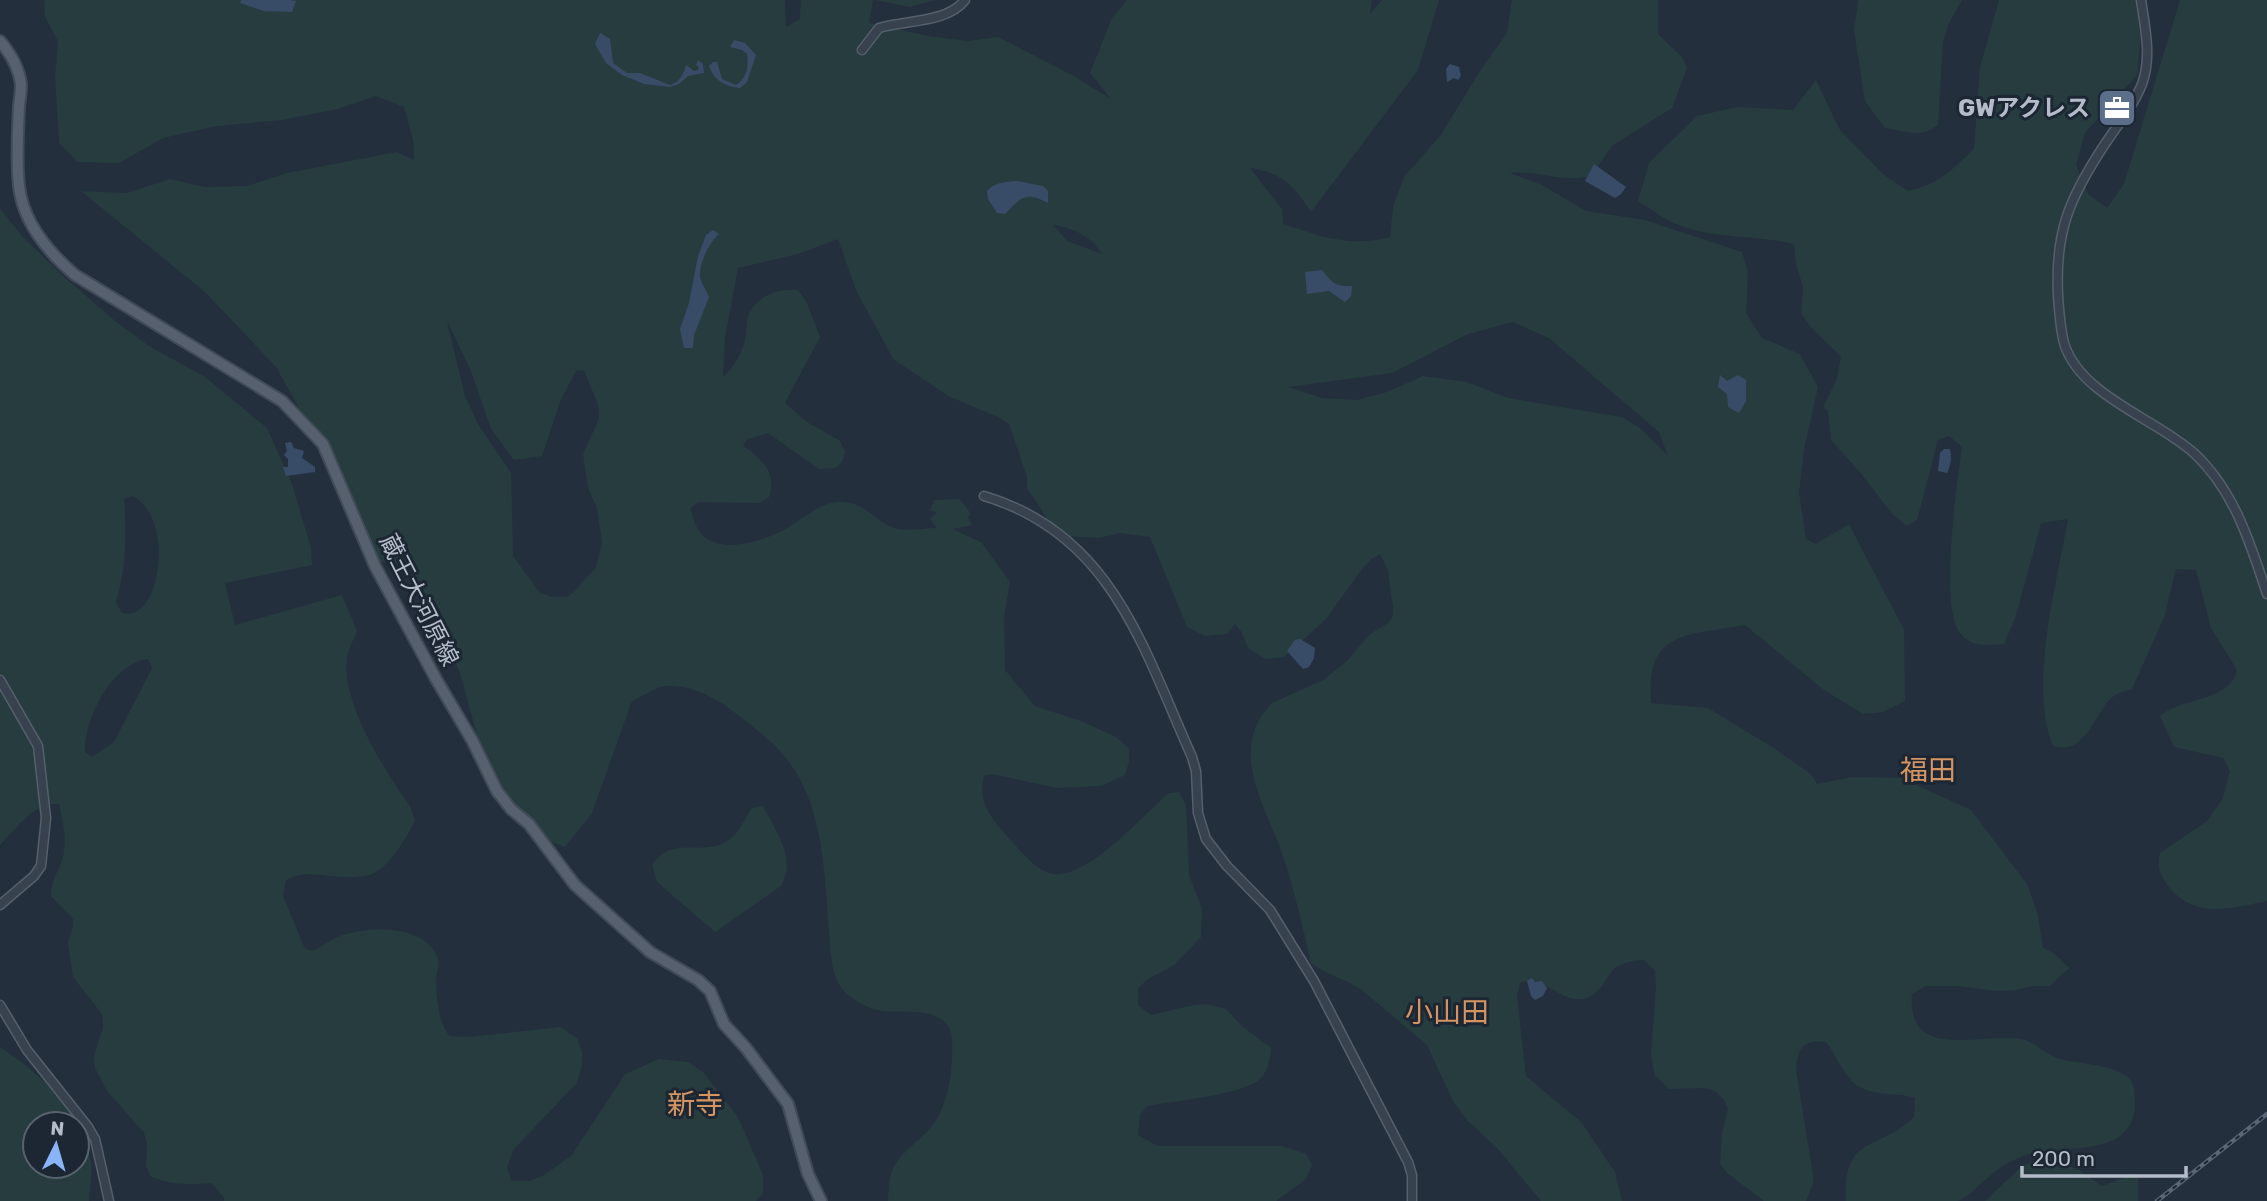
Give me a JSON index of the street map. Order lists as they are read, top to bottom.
{
  "streets": {
    "main road": ["蔵王大河原線"]
  },
  "districts": ["福田", "小山田", "新寺"],
  "places": {
    "office": ["GWアクレス"]
  },
  "scale_bar": "200 m",
  "north": "top"
}
